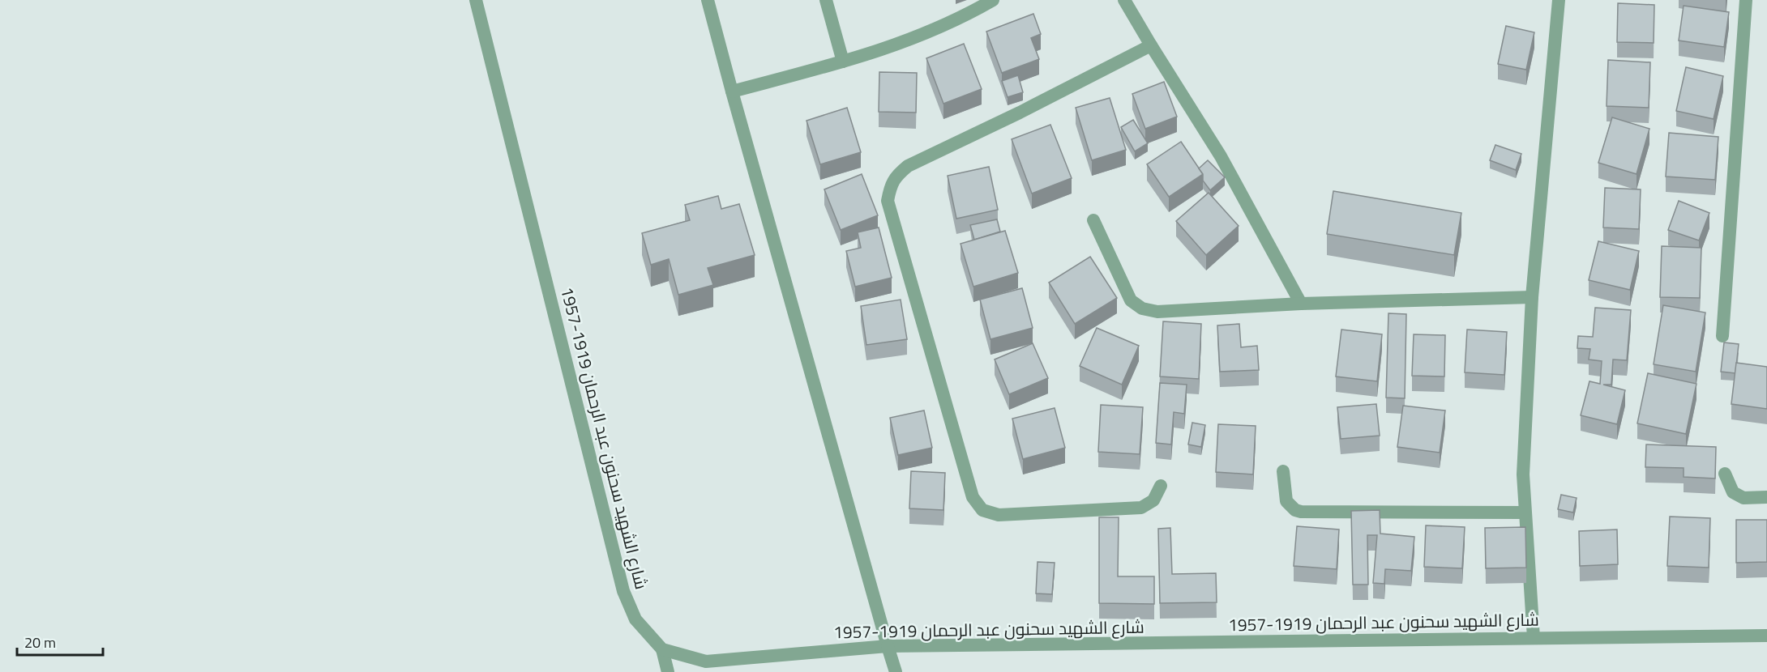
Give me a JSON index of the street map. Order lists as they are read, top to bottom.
{
  "streets": {
    "street": ["شارع الشهيد سحنون عبد الرحمان 1919-1957"]
  },
  "scale_bar": "20 m"
}
